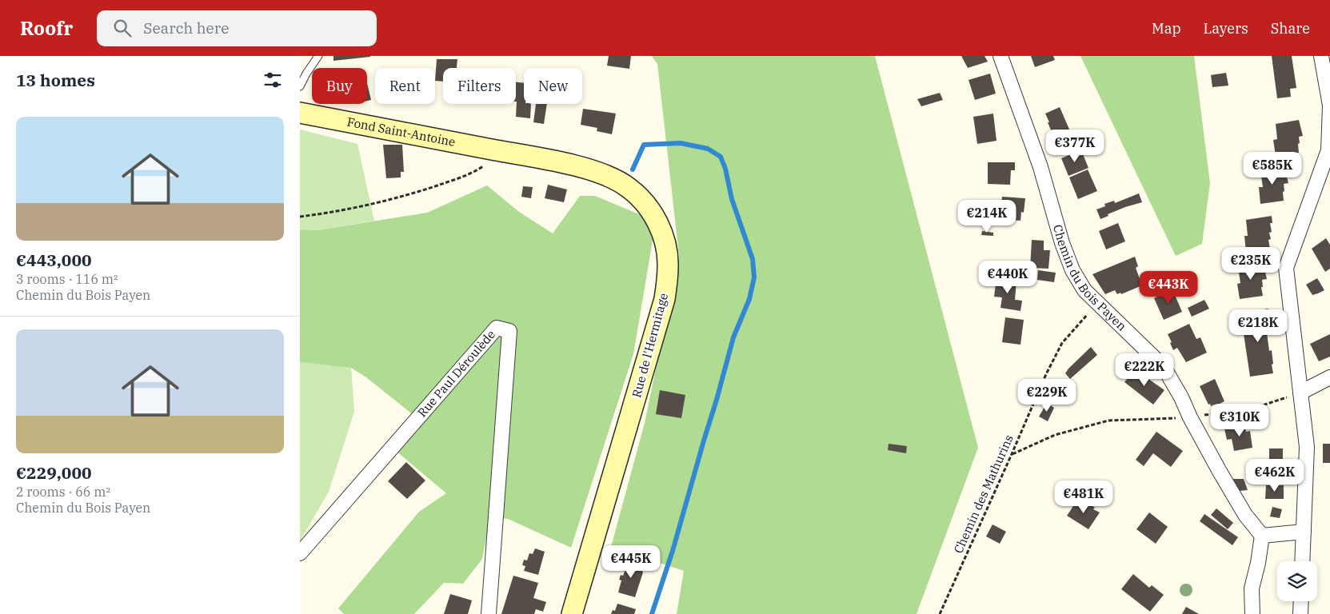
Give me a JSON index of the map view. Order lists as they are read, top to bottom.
{
  "streets": {
    "main road": ["Fond Saint-Antoine", "Rue de l'Hermitage"],
    "street": ["Chemin du Bois Payen", "Rue Paul Déroulède"],
    "path": ["Chemin des Mathurins"]
  },
  "crossings": [
    ["Fond Saint-Antoine", "Rue de l'Hermitage"],
    ["Chemin du Bois Payen", "Chemin des Mathurins"]
  ],
  "page": {
    "header": "Roofr",
    "search": "Search here",
    "nav": ["Map", "Layers", "Share"],
    "heading": "13 homes",
    "chip": [
      "Buy",
      "Rent",
      "Filters",
      "New"
    ],
    "list": [
      {
        "name": "€443,000",
        "note": "3 rooms · 116 m² · Chemin du Bois Payen"
      },
      {
        "name": "€229,000",
        "note": "2 rooms · 66 m² · Chemin du Bois Payen"
      }
    ],
    "price": [
      "€377K",
      "€585K",
      "€214K",
      "€235K",
      "€440K",
      "€443K",
      "€218K",
      "€222K",
      "€229K",
      "€310K",
      "€462K",
      "€481K",
      "€445K"
    ]
  }
}
